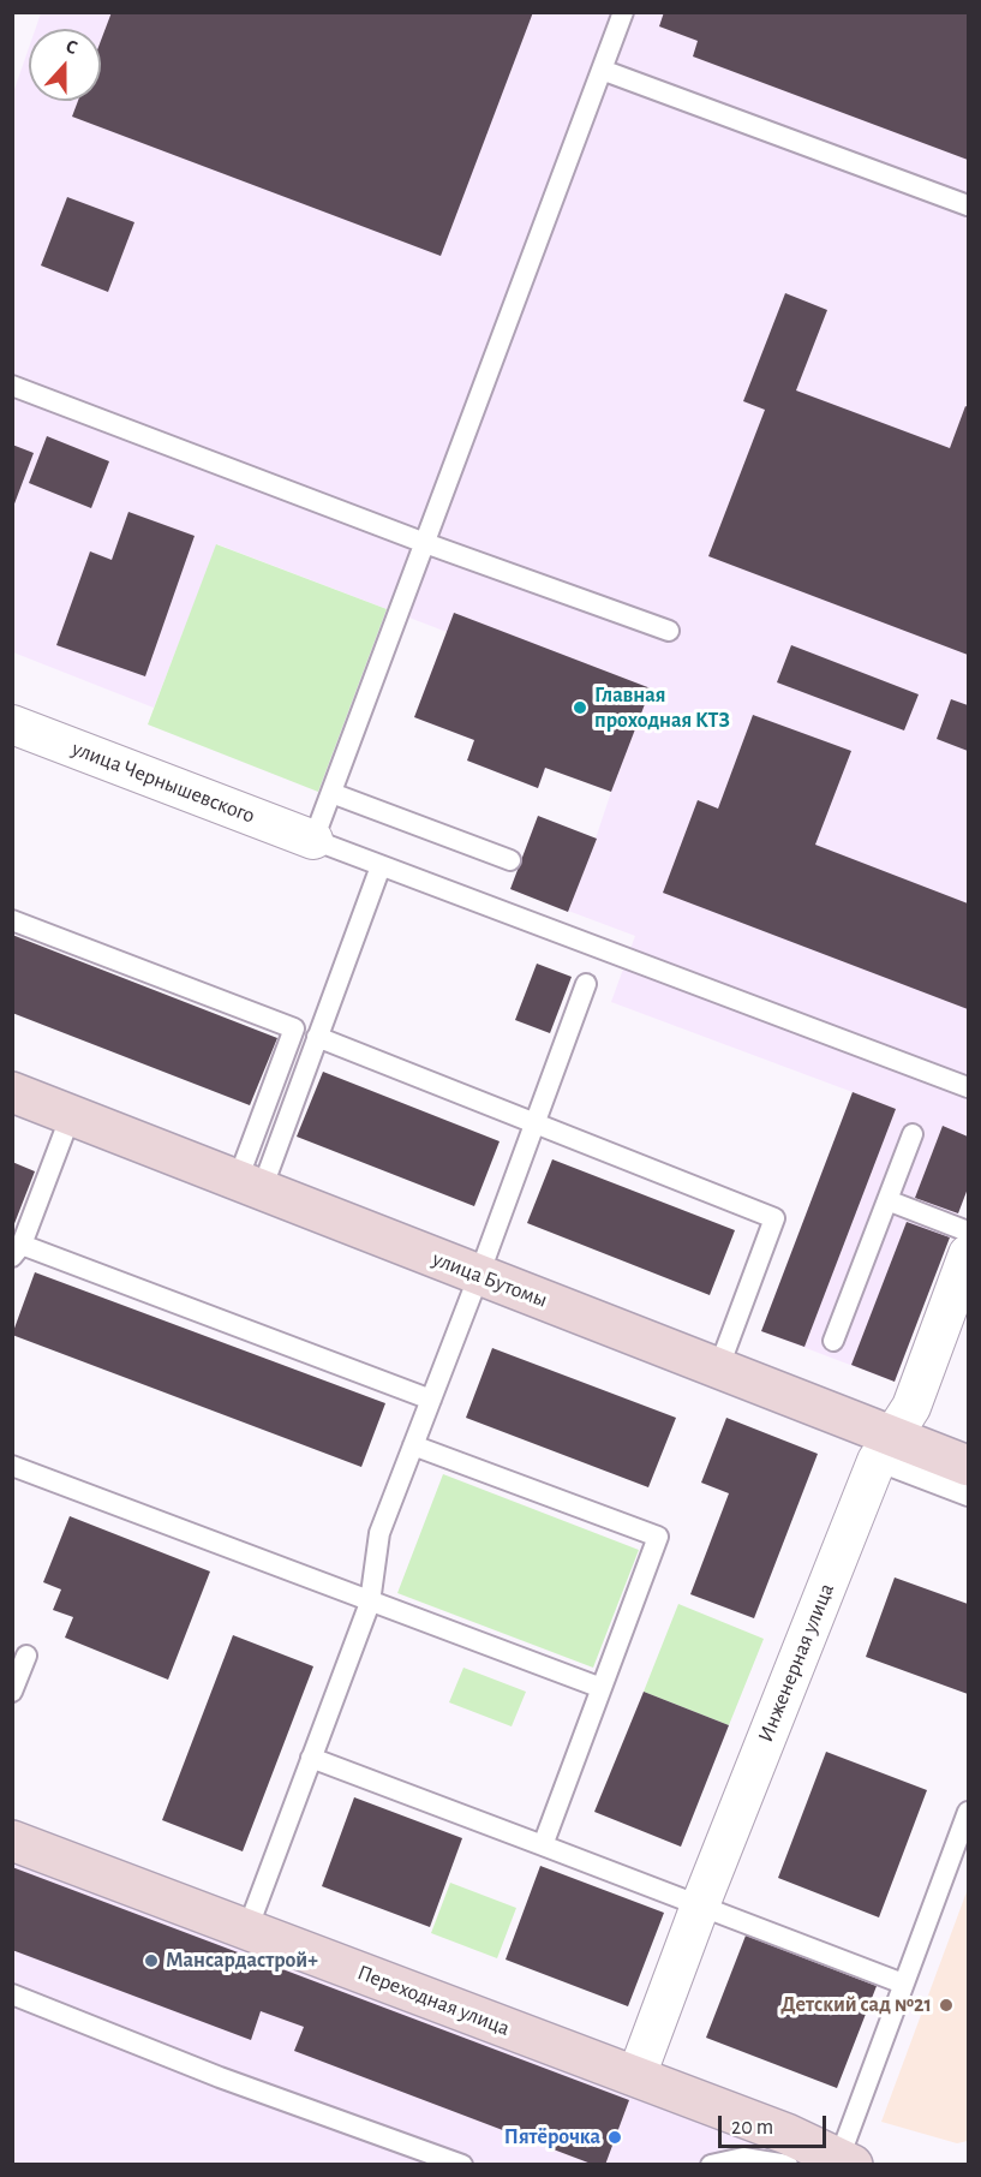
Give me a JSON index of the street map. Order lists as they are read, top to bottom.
{
  "streets": {
    "street": [
      "улица Чернышевского",
      "улица Бутомы",
      "Инженерная улица",
      "Переходная улица"
    ]
  },
  "crossings": [
    ["улица Бутомы", "Инженерная улица"],
    ["Инженерная улица", "Переходная улица"]
  ],
  "places": [
    "Главная проходная КТЗ",
    "Мансардастрой+",
    "Детский сад №21",
    "Пятёрочка"
  ],
  "scale_bar": "20 m",
  "north": "top"
}
